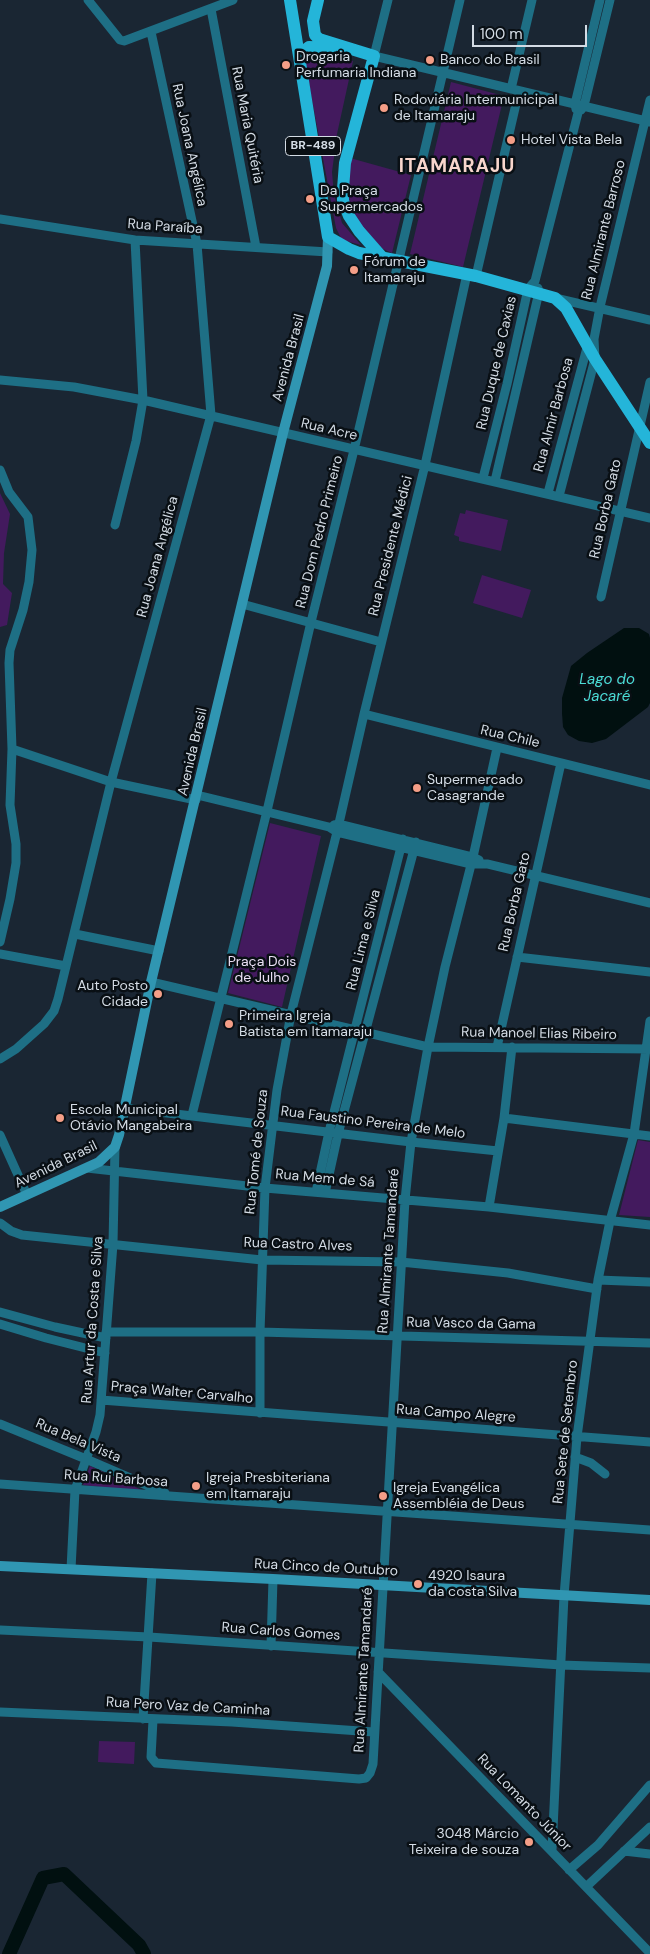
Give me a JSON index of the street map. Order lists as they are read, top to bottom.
{
  "streets": {
    "main road": ["BR-489"],
    "street": [
      "Rua Maria Quitéria",
      "Rua Joana Angélica",
      "Rua Paraíba",
      "Rua Almirante Barroso",
      "Avenida Brasil",
      "Rua Duque de Caxias",
      "Rua Almir Barbosa",
      "Rua Acre",
      "Rua Borba Gato",
      "Rua Dom Pedro Primeiro",
      "Rua Presidente Médici",
      "Rua Chile",
      "Rua Lima e Silva",
      "Rua Manoel Elias Ribeiro",
      "Rua Faustino Pereira de Melo",
      "Rua Tomé de Souza",
      "Rua Mem de Sá",
      "Rua Castro Alves",
      "Rua Almirante Tamandaré",
      "Rua Artur da Costa e Silva",
      "Rua Vasco da Gama",
      "Praça Walter Carvalho",
      "Rua Campo Alegre",
      "Rua Sete de Setembro",
      "Rua Bela Vista",
      "Rua Rui Barbosa",
      "Rua Cinco de Outubro",
      "Rua Carlos Gomes",
      "Rua Pero Vaz de Caminha",
      "Rua Lomanto Júnior"
    ]
  },
  "crossings": [
    ["Rua Maria Quitéria", "Rua Paraíba"],
    ["Rua Joana Angélica", "Rua Paraíba"],
    ["Rua Joana Angélica", "Rua Acre"],
    ["BR-489", "Avenida Brasil"],
    ["Rua Paraíba", "Avenida Brasil"],
    ["Rua Almirante Barroso", "Rua Almir Barbosa"],
    ["Avenida Brasil", "Rua Acre"],
    ["Avenida Brasil", "Rua Faustino Pereira de Melo"],
    ["Avenida Brasil", "Rua Mem de Sá"],
    ["Avenida Brasil", "Rua Artur da Costa e Silva"],
    ["Rua Duque de Caxias", "Rua Acre"],
    ["Rua Almir Barbosa", "Rua Acre"],
    ["Rua Acre", "Rua Borba Gato"],
    ["Rua Acre", "Rua Dom Pedro Primeiro"],
    ["Rua Acre", "Rua Presidente Médici"],
    ["Rua Borba Gato", "Rua Chile"],
    ["Rua Borba Gato", "Rua Manoel Elias Ribeiro"],
    ["Rua Presidente Médici", "Rua Chile"],
    ["Rua Chile", "Rua Almirante Tamandaré"],
    ["Rua Lima e Silva", "Rua Manoel Elias Ribeiro"],
    ["Rua Lima e Silva", "Rua Faustino Pereira de Melo"],
    ["Rua Lima e Silva", "Rua Mem de Sá"],
    ["Rua Manoel Elias Ribeiro", "Rua Tomé de Souza"],
    ["Rua Manoel Elias Ribeiro", "Rua Almirante Tamandaré"],
    ["Rua Manoel Elias Ribeiro", "Rua Sete de Setembro"],
    ["Rua Faustino Pereira de Melo", "Rua Tomé de Souza"],
    ["Rua Faustino Pereira de Melo", "Rua Almirante Tamandaré"],
    ["Rua Tomé de Souza", "Rua Mem de Sá"],
    ["Rua Tomé de Souza", "Rua Castro Alves"],
    ["Rua Tomé de Souza", "Rua Vasco da Gama"],
    ["Rua Tomé de Souza", "Praça Walter Carvalho"],
    ["Rua Tomé de Souza", "Rua Campo Alegre"],
    ["Rua Mem de Sá", "Rua Almirante Tamandaré"],
    ["Rua Mem de Sá", "Rua Artur da Costa e Silva"],
    ["Rua Mem de Sá", "Rua Sete de Setembro"],
    ["Rua Castro Alves", "Rua Almirante Tamandaré"],
    ["Rua Castro Alves", "Rua Artur da Costa e Silva"],
    ["Rua Castro Alves", "Rua Sete de Setembro"],
    ["Rua Almirante Tamandaré", "Rua Vasco da Gama"],
    ["Rua Almirante Tamandaré", "Rua Campo Alegre"],
    ["Rua Almirante Tamandaré", "Rua Rui Barbosa"],
    ["Rua Almirante Tamandaré", "Rua Cinco de Outubro"],
    ["Rua Almirante Tamandaré", "Rua Carlos Gomes"],
    ["Rua Almirante Tamandaré", "Rua Pero Vaz de Caminha"],
    ["Rua Almirante Tamandaré", "Rua Lomanto Júnior"],
    ["Rua Artur da Costa e Silva", "Praça Walter Carvalho"],
    ["Rua Artur da Costa e Silva", "Rua Bela Vista"],
    ["Rua Artur da Costa e Silva", "Rua Rui Barbosa"],
    ["Rua Artur da Costa e Silva", "Rua Cinco de Outubro"],
    ["Rua Vasco da Gama", "Rua Sete de Setembro"],
    ["Praça Walter Carvalho", "Rua Campo Alegre"],
    ["Rua Campo Alegre", "Rua Sete de Setembro"],
    ["Rua Sete de Setembro", "Rua Rui Barbosa"],
    ["Rua Sete de Setembro", "Rua Cinco de Outubro"],
    ["Rua Sete de Setembro", "Rua Carlos Gomes"],
    ["Rua Sete de Setembro", "Rua Lomanto Júnior"],
    ["Rua Bela Vista", "Rua Rui Barbosa"]
  ],
  "districts": ["ITAMARAJU"],
  "water": ["Lago do Jacaré"],
  "parks": ["Praça Dois de Julho"],
  "places": [
    "Banco do Brasil",
    "Drogaria Perfumaria Indiana",
    "Rodoviária Intermunicipal de Itamaraju",
    "Hotel Vista Bela",
    "Da Praça Supermercados",
    "Fórum de Itamaraju",
    "Supermercado Casagrande",
    "Auto Posto Cidade",
    "Primeira Igreja Batista em Itamaraju",
    "Escola Municipal Otávio Mangabeira",
    "Igreja Presbiteriana em Itamaraju",
    "Igreja Evangélica Assembléia de Deus",
    "4920 Isaura da costa Silva",
    "3048 Márcio Teixeira de souza"
  ],
  "scale_bar": "100 m"
}
